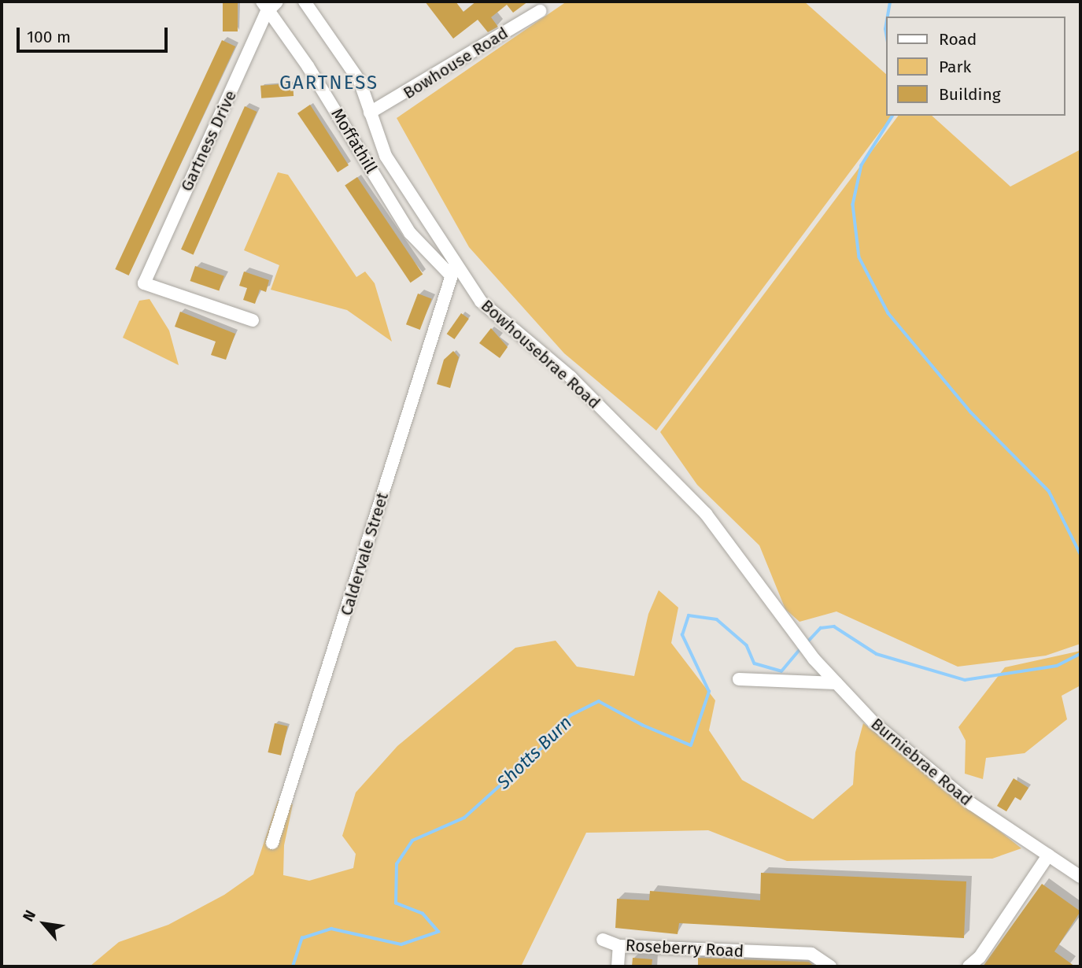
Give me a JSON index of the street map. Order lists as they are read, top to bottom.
{
  "streets": {
    "street": [
      "Bowhouse Road",
      "Gartness Drive",
      "Moffathill",
      "Bowhousebrae Road",
      "Caldervale Street",
      "Burniebrae Road",
      "Roseberry Road"
    ]
  },
  "crossings": [
    ["Bowhouse Road", "Bowhousebrae Road"],
    ["Gartness Drive", "Moffathill"],
    ["Moffathill", "Bowhousebrae Road"],
    ["Moffathill", "Caldervale Street"],
    ["Bowhousebrae Road", "Caldervale Street"],
    ["Bowhousebrae Road", "Burniebrae Road"]
  ],
  "districts": ["GARTNESS"],
  "water": ["Shotts Burn"],
  "legend": ["Road", "Park", "Building"],
  "scale_bar": "100 m",
  "north": "top left"
}
